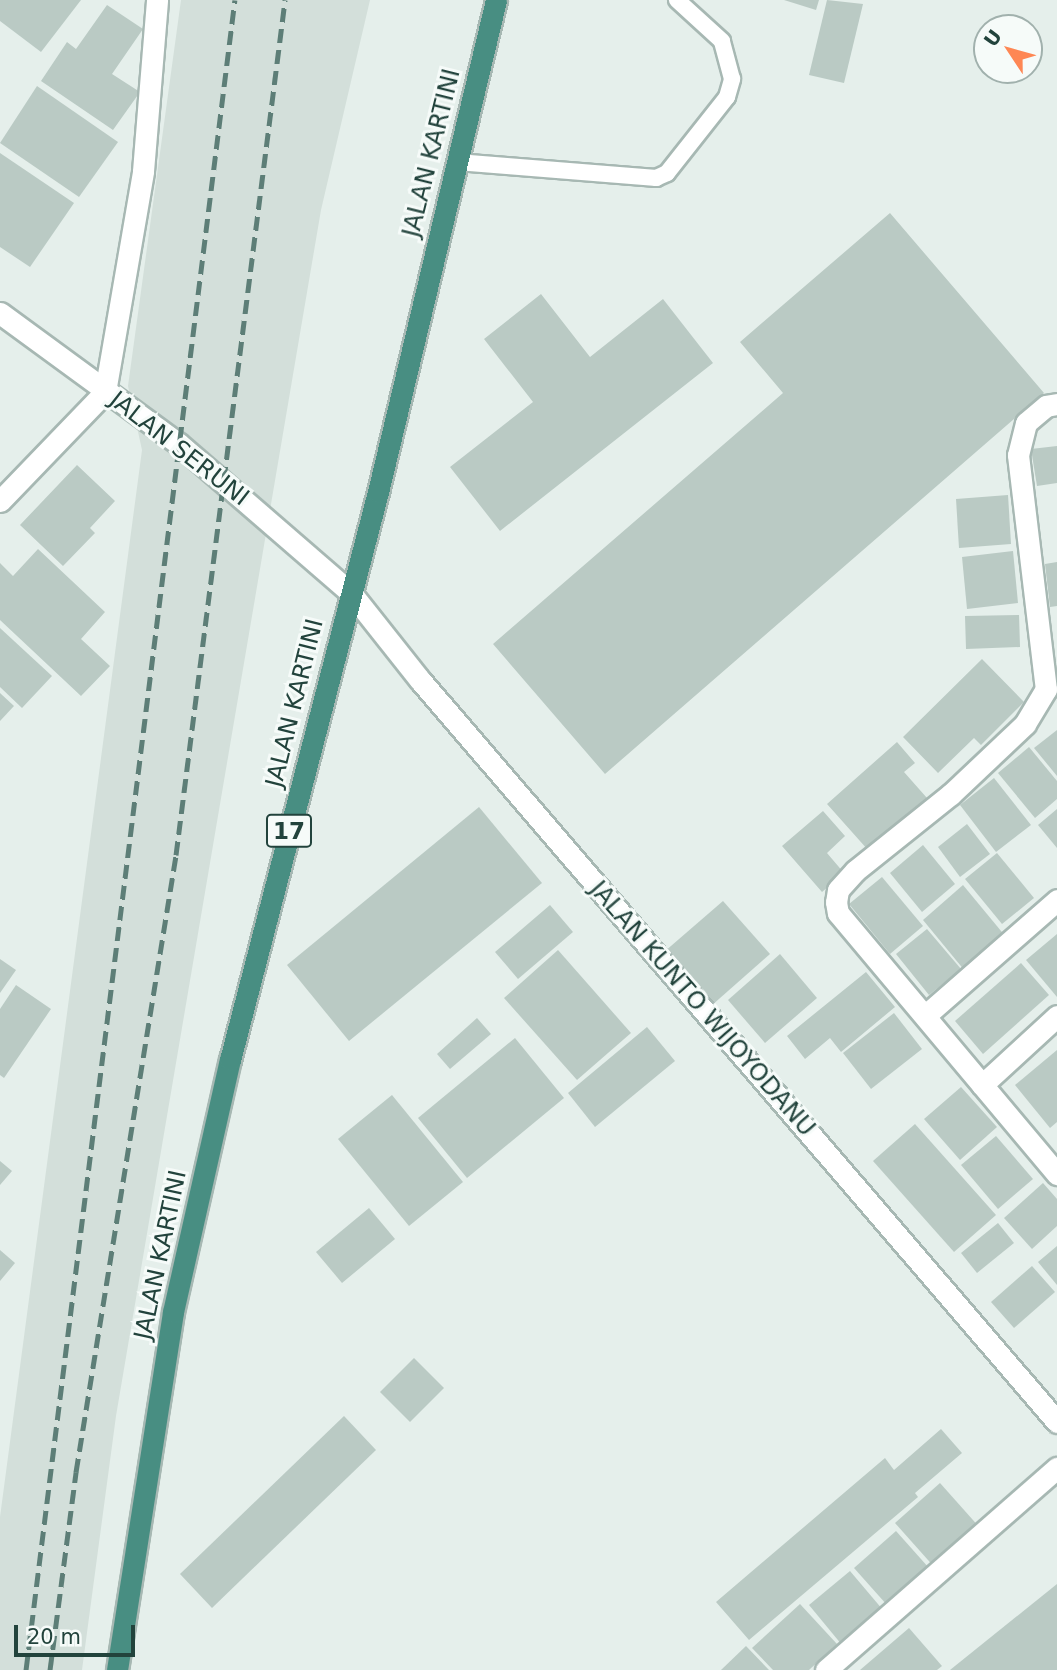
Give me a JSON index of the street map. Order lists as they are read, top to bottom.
{
  "streets": {
    "highway": ["JALAN KARTINI", "17"],
    "street": ["JALAN SERUNI", "JALAN KUNTO WIJOYODANU"]
  },
  "crossings": [
    ["JALAN KARTINI", "JALAN SERUNI"],
    ["JALAN KARTINI", "JALAN KUNTO WIJOYODANU"],
    ["JALAN SERUNI", "JALAN KUNTO WIJOYODANU"]
  ],
  "scale_bar": "20 m",
  "north": "top left"
}
